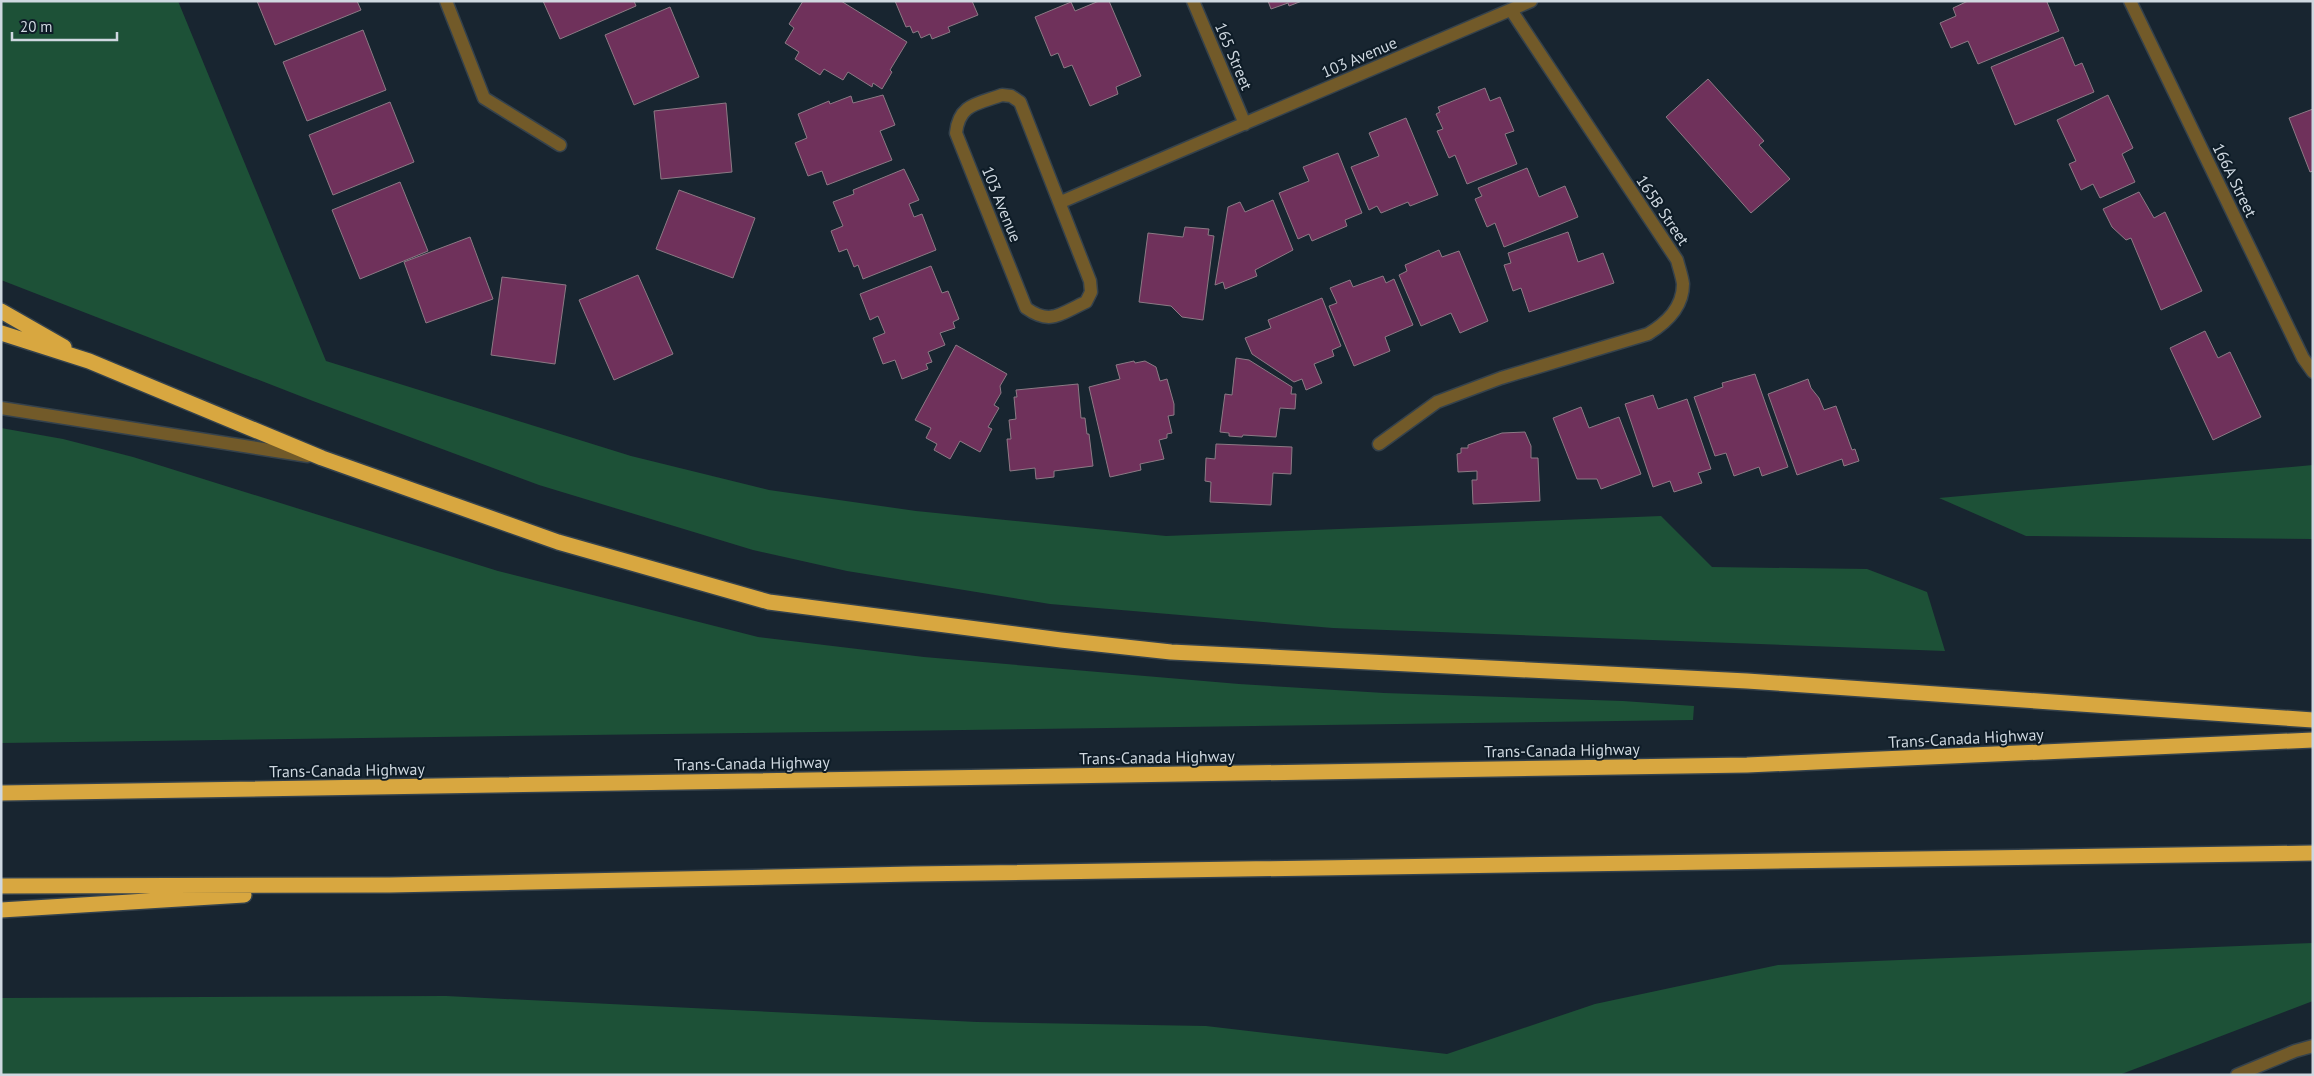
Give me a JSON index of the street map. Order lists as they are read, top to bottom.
{
  "streets": {
    "highway": ["Trans-Canada Highway"],
    "street": [
      "165 Street",
      "103 Avenue",
      "166A Street",
      "165B Street"
    ]
  },
  "crossings": [
    ["165 Street", "103 Avenue"],
    ["103 Avenue", "165B Street"]
  ],
  "scale_bar": "20 m"
}
